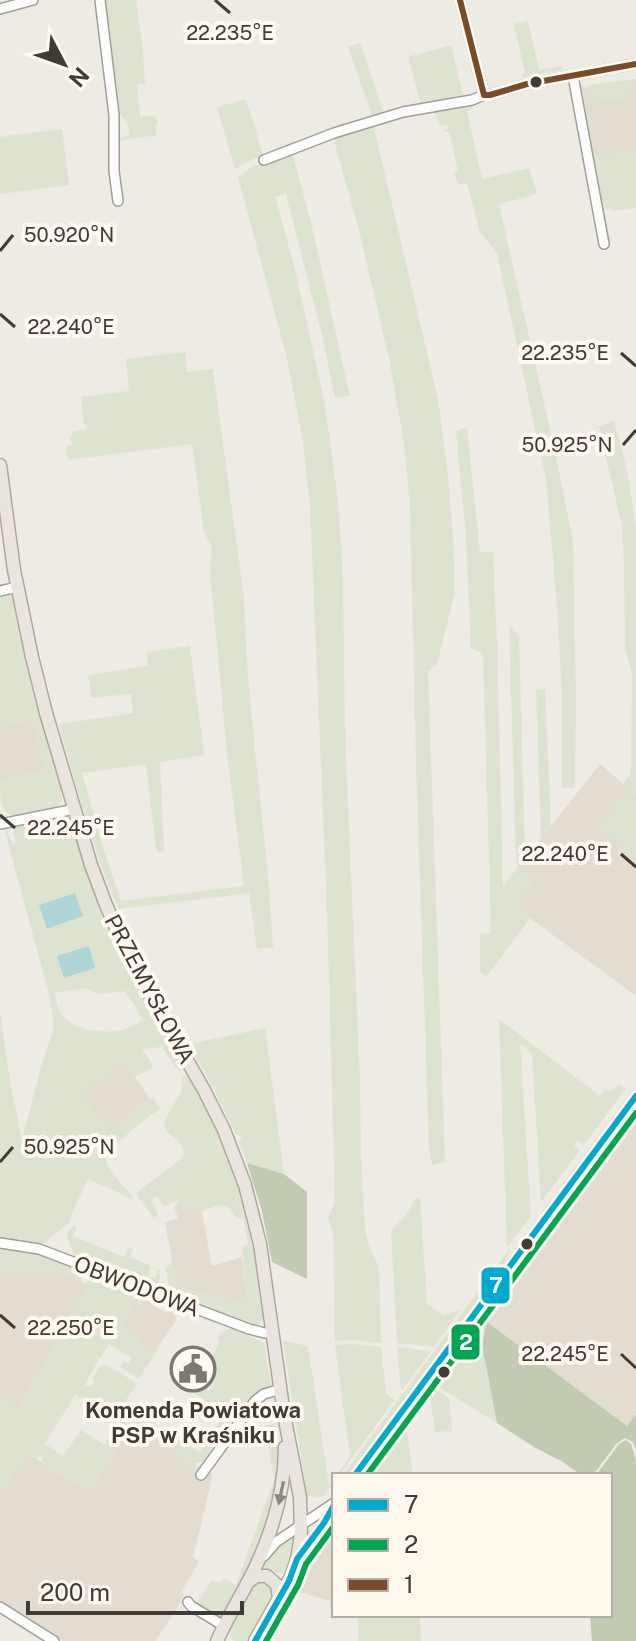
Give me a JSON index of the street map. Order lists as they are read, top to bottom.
{
  "streets": {
    "main road": ["PRZEMYSŁOWA"],
    "street": ["OBWODOWA"]
  },
  "crossings": [
    ["PRZEMYSŁOWA", "OBWODOWA"]
  ],
  "places": {
    "public building": ["Komenda Powiatowa PSP w Kraśniku"]
  },
  "lines": ["transit line 1", "transit line 7", "transit line 2"],
  "legend": ["7", "2", "1"],
  "scale_bar": "200 m",
  "north": "bottom right",
  "coordinates": [
    "22.235°E",
    "50.920°N",
    "22.240°E",
    "50.925°N",
    "22.245°E",
    "22.250°E"
  ]
}
